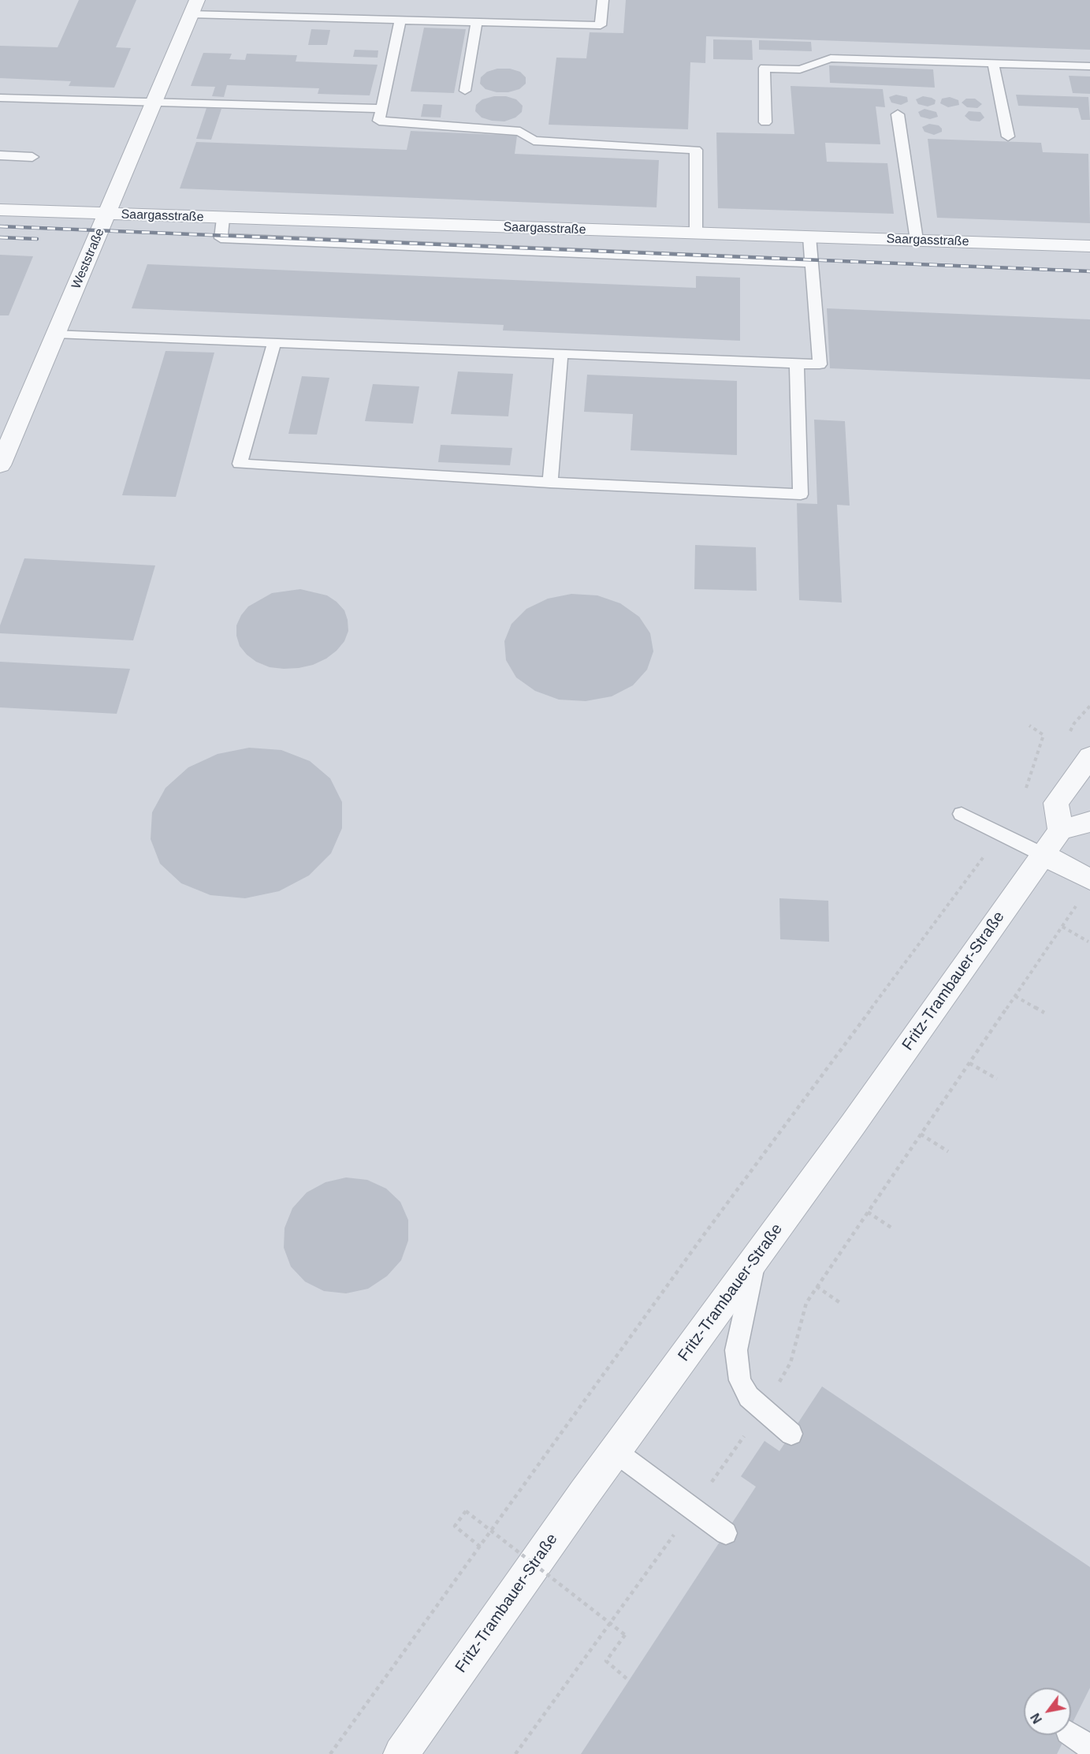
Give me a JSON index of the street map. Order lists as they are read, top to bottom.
{
  "streets": {
    "street": ["Saargasstraße", "Weststraße", "Fritz-Trambauer-Straße"]
  },
  "crossings": [
    ["Saargasstraße", "Weststraße"]
  ],
  "north": "bottom left"
}
